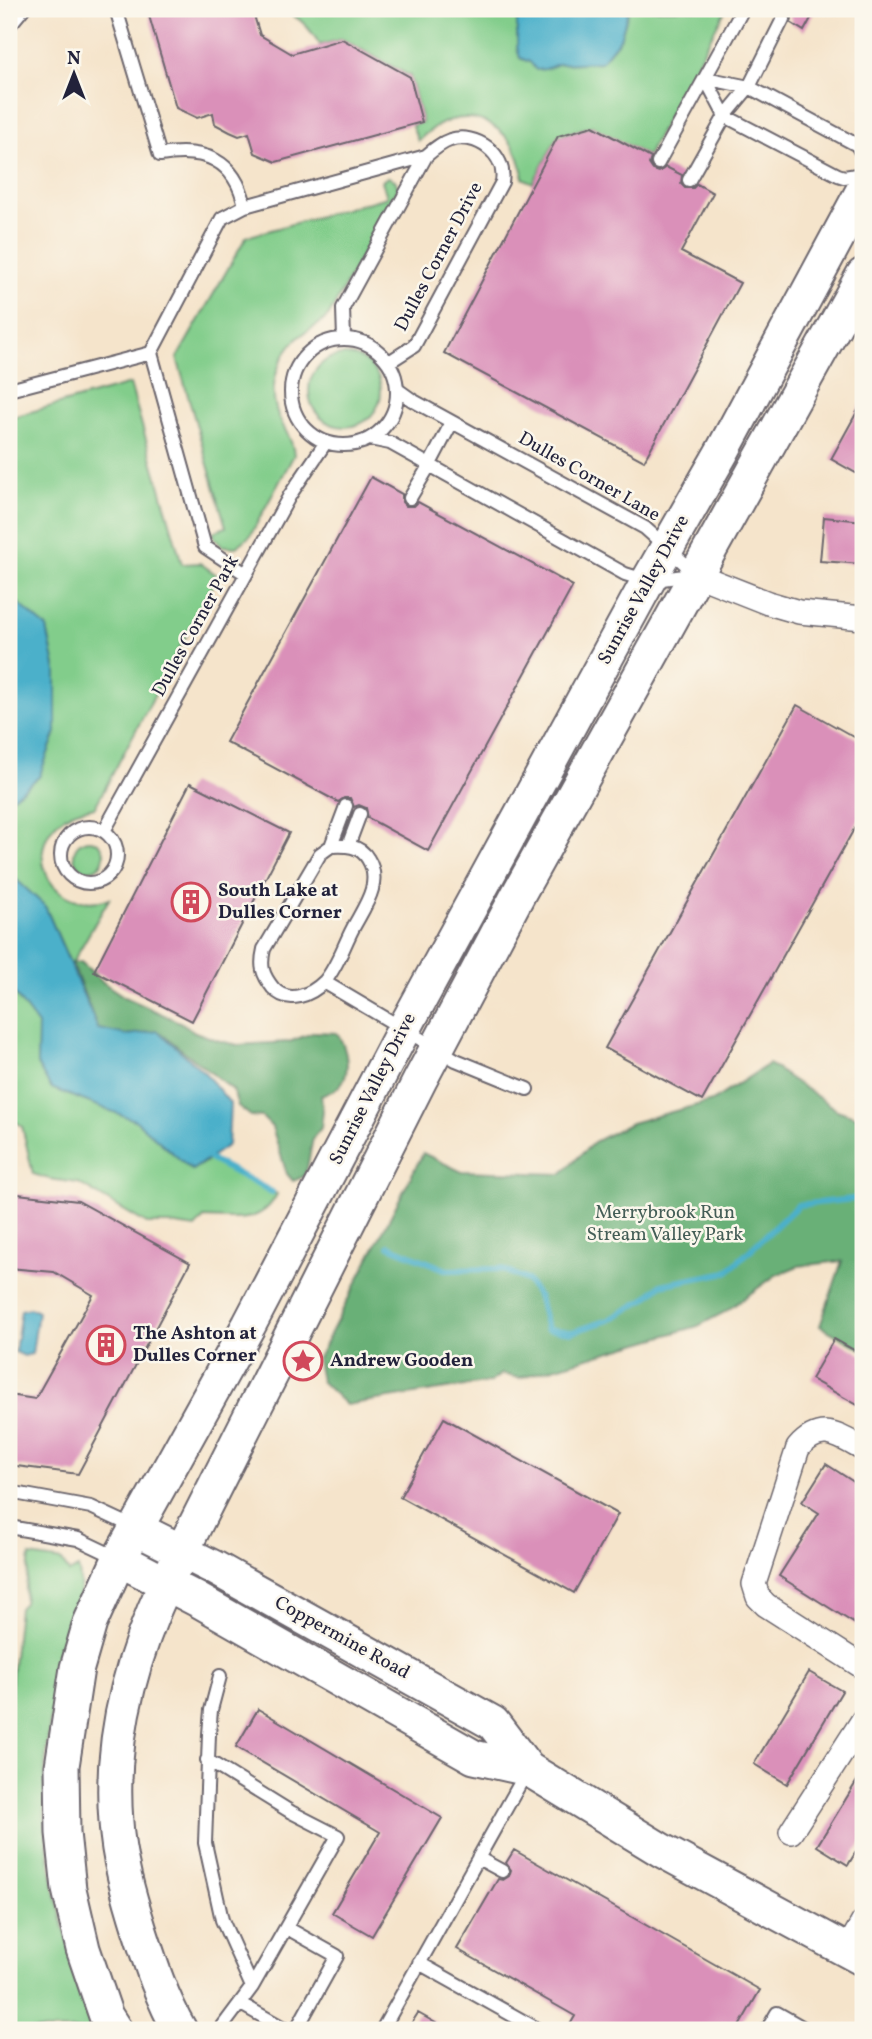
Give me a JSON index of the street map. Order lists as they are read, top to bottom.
{
  "streets": {
    "main road": ["Sunrise Valley Drive", "Coppermine Road"],
    "lane": ["Dulles Corner Drive", "Dulles Corner Lane", "Dulles Corner Park"]
  },
  "crossings": [
    ["Dulles Corner Drive", "Dulles Corner Lane"],
    ["Dulles Corner Drive", "Dulles Corner Park"],
    ["Dulles Corner Lane", "Sunrise Valley Drive"],
    ["Dulles Corner Lane", "Dulles Corner Park"],
    ["Sunrise Valley Drive", "Coppermine Road"]
  ],
  "parks": ["Merrybrook Run Stream Valley Park"],
  "places": {
    "building": ["South Lake at Dulles Corner", "The Ashton at Dulles Corner"],
    "place": ["Andrew Gooden"]
  },
  "north": "top"
}
